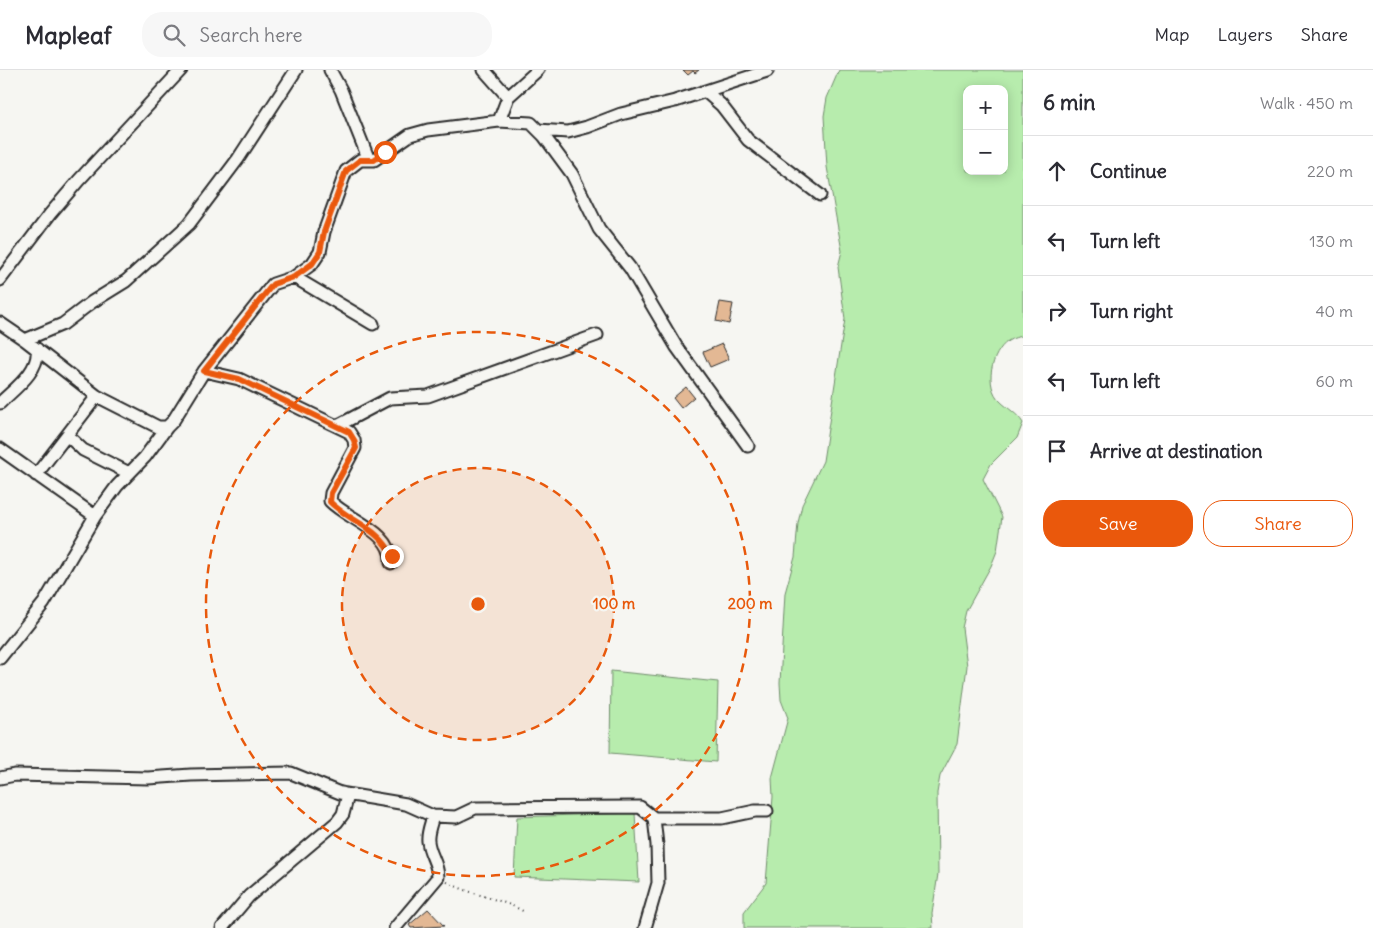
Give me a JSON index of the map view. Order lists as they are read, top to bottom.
{
  "page": {
    "header": "Mapleaf",
    "search": "Search here",
    "nav": ["Map", "Layers", "Share"],
    "heading": ["6 min", "Walk · 450 m"],
    "map_buttons": ["+", "−"],
    "list": [
      ["Continue", "220 m"],
      ["Turn left", "130 m"],
      ["Turn right", "40 m"],
      ["Turn left", "60 m"],
      "Arrive at destination"
    ],
    "buttons": ["Save", "Share"]
  },
  "rings": ["100 m", "200 m"]
}
